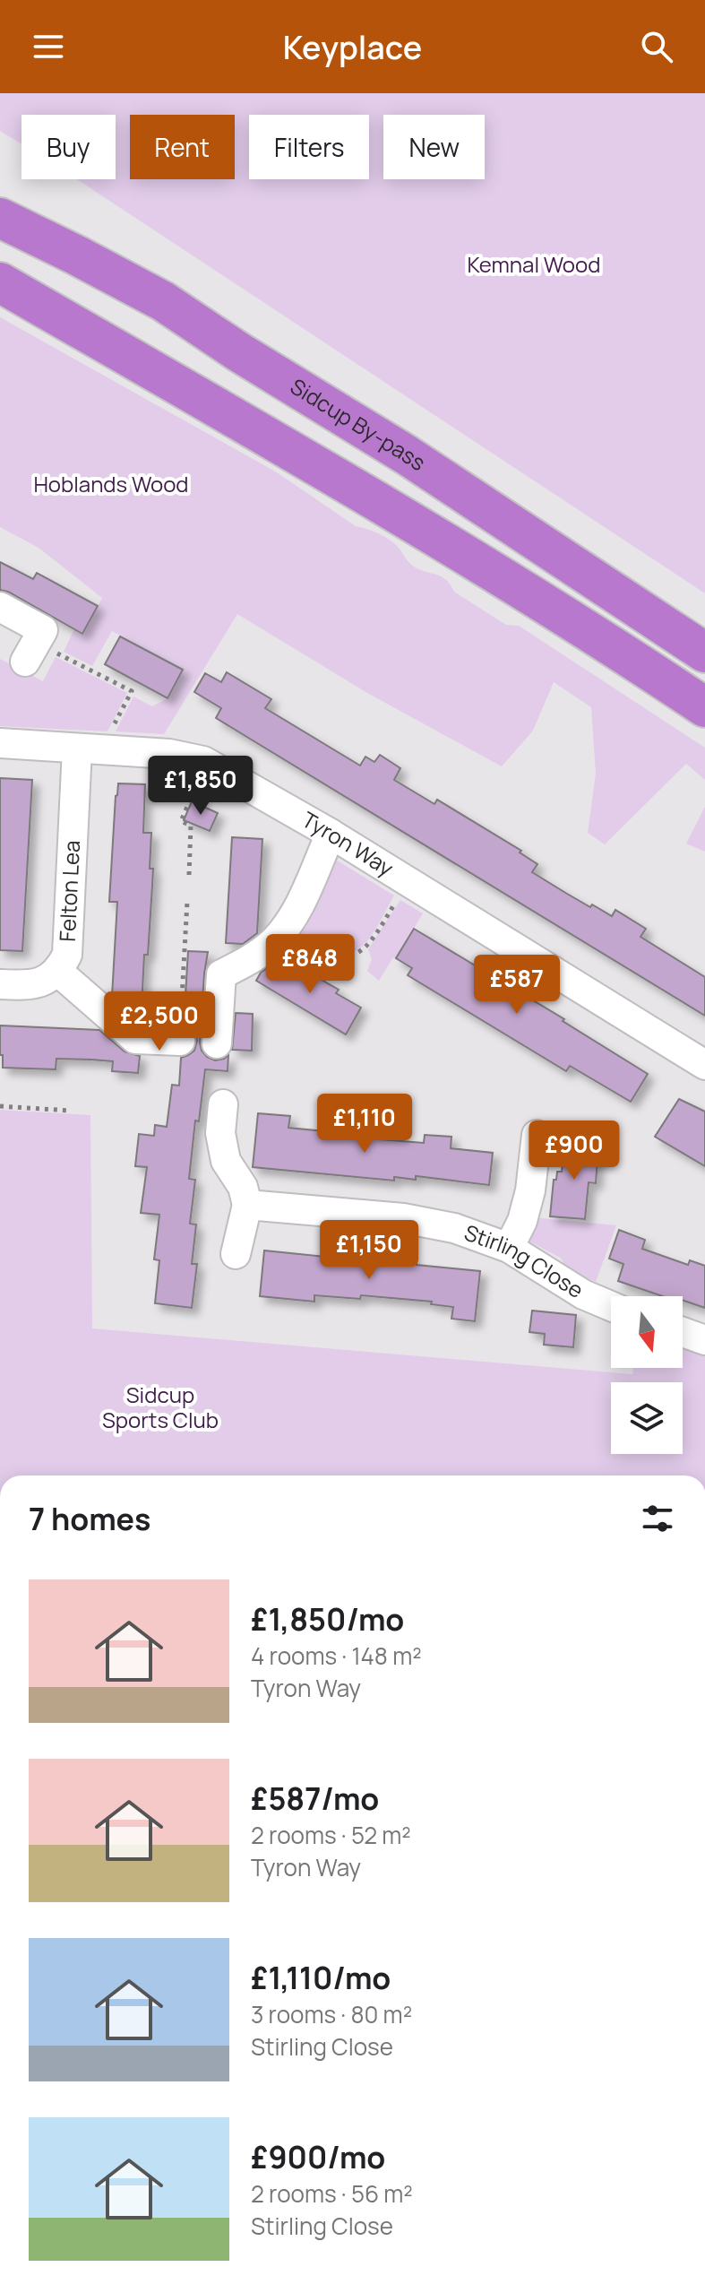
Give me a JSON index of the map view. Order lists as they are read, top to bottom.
{
  "streets": {
    "highway": ["Sidcup By-pass"],
    "street": ["Tyron Way", "Felton Lea", "Stirling Close"]
  },
  "crossings": [
    ["Tyron Way", "Felton Lea"]
  ],
  "parks": ["Kemnal Wood", "Hoblands Wood", "Sidcup Sports Club"],
  "north": "bottom",
  "page": {
    "header": "Keyplace",
    "chip": [
      "Buy",
      "Rent",
      "Filters",
      "New"
    ],
    "price": [
      "£1,850",
      "£848",
      "£587",
      "£2,500",
      "£1,110",
      "£900",
      "£1,150"
    ],
    "heading": "7 homes",
    "list": [
      {
        "name": "£1,850/mo",
        "note": "4 rooms · 148 m² · Tyron Way"
      },
      {
        "name": "£587/mo",
        "note": "2 rooms · 52 m² · Tyron Way"
      },
      {
        "name": "£1,110/mo",
        "note": "3 rooms · 80 m² · Stirling Close"
      },
      {
        "name": "£900/mo",
        "note": "2 rooms · 56 m² · Stirling Close"
      }
    ]
  }
}
